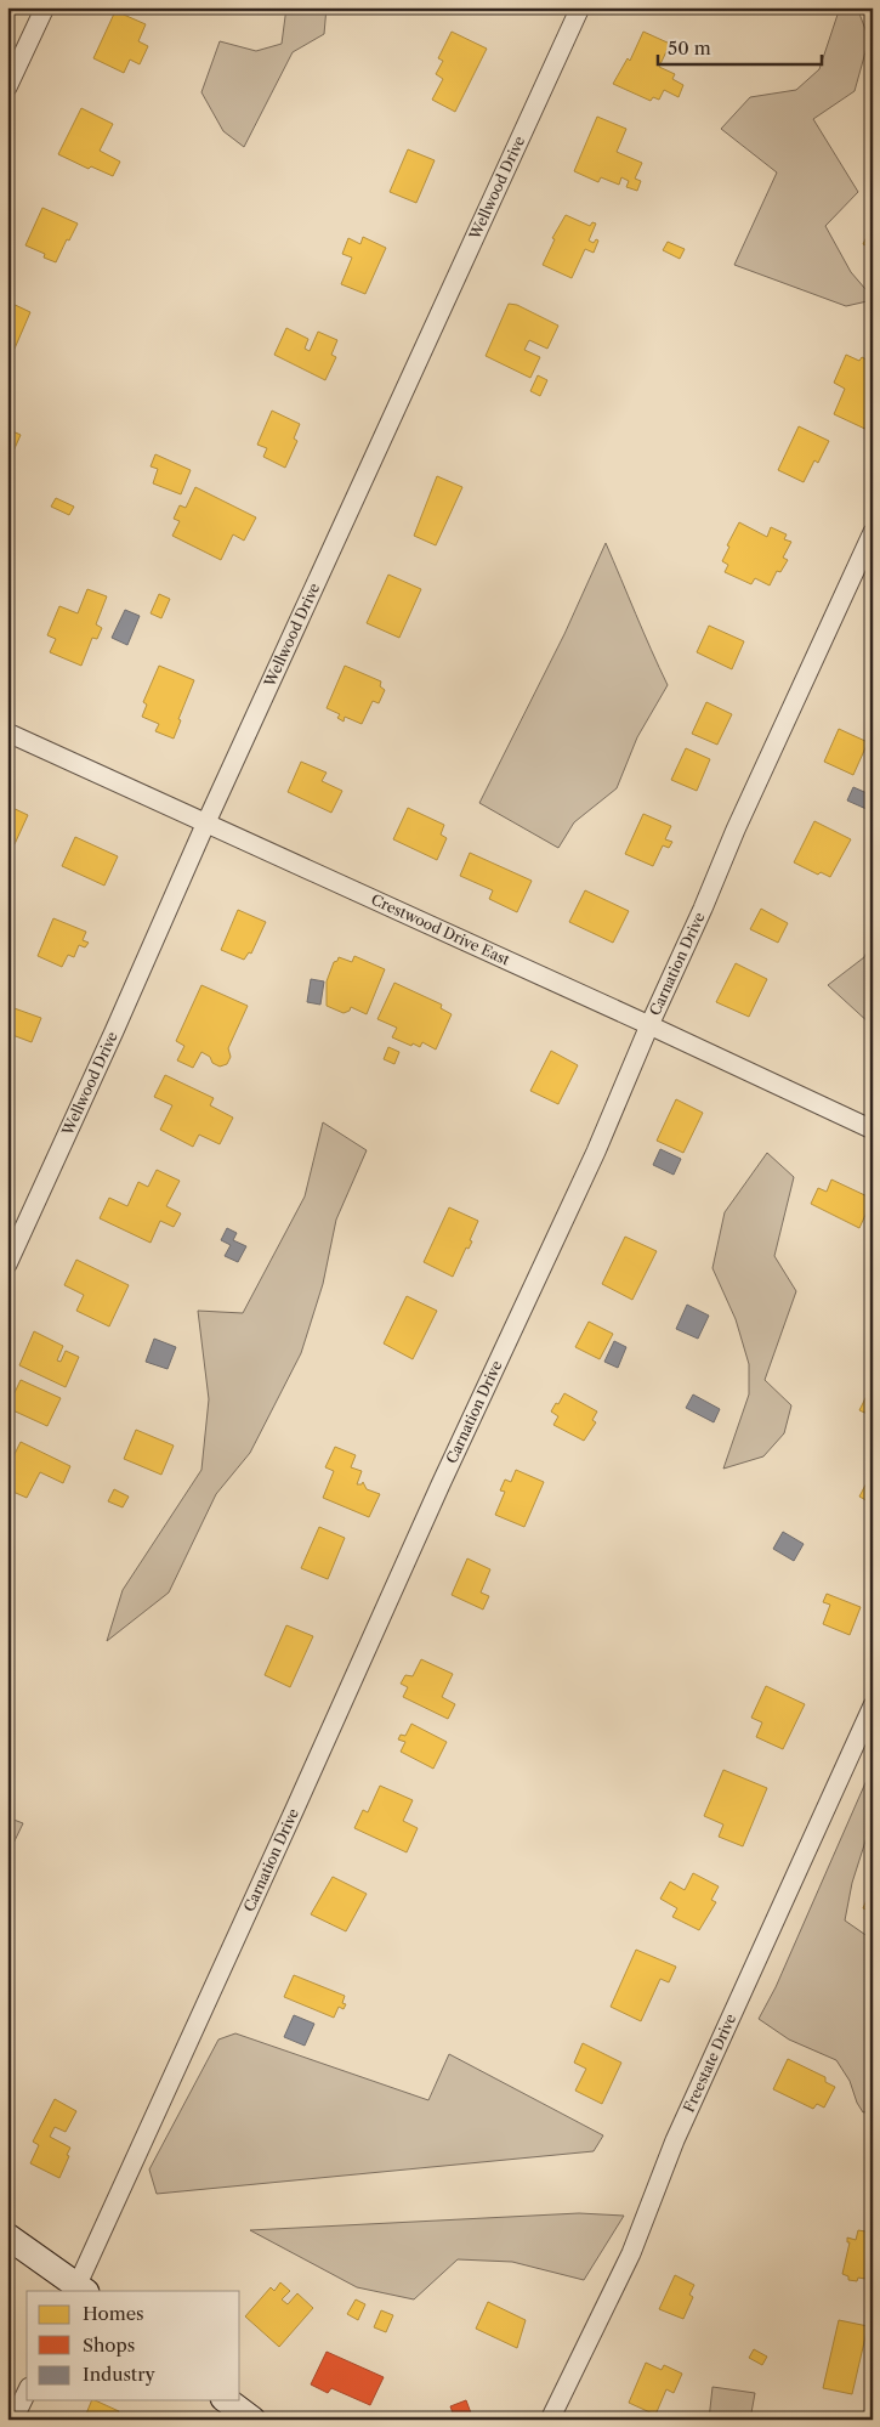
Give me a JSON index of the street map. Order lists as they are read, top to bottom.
{
  "streets": {
    "street": [
      "Wellwood Drive",
      "Crestwood Drive East",
      "Carnation Drive",
      "Freestate Drive"
    ]
  },
  "crossings": [
    ["Wellwood Drive", "Crestwood Drive East"],
    ["Crestwood Drive East", "Carnation Drive"]
  ],
  "legend": ["Homes", "Shops", "Industry"],
  "scale_bar": "50 m"
}
